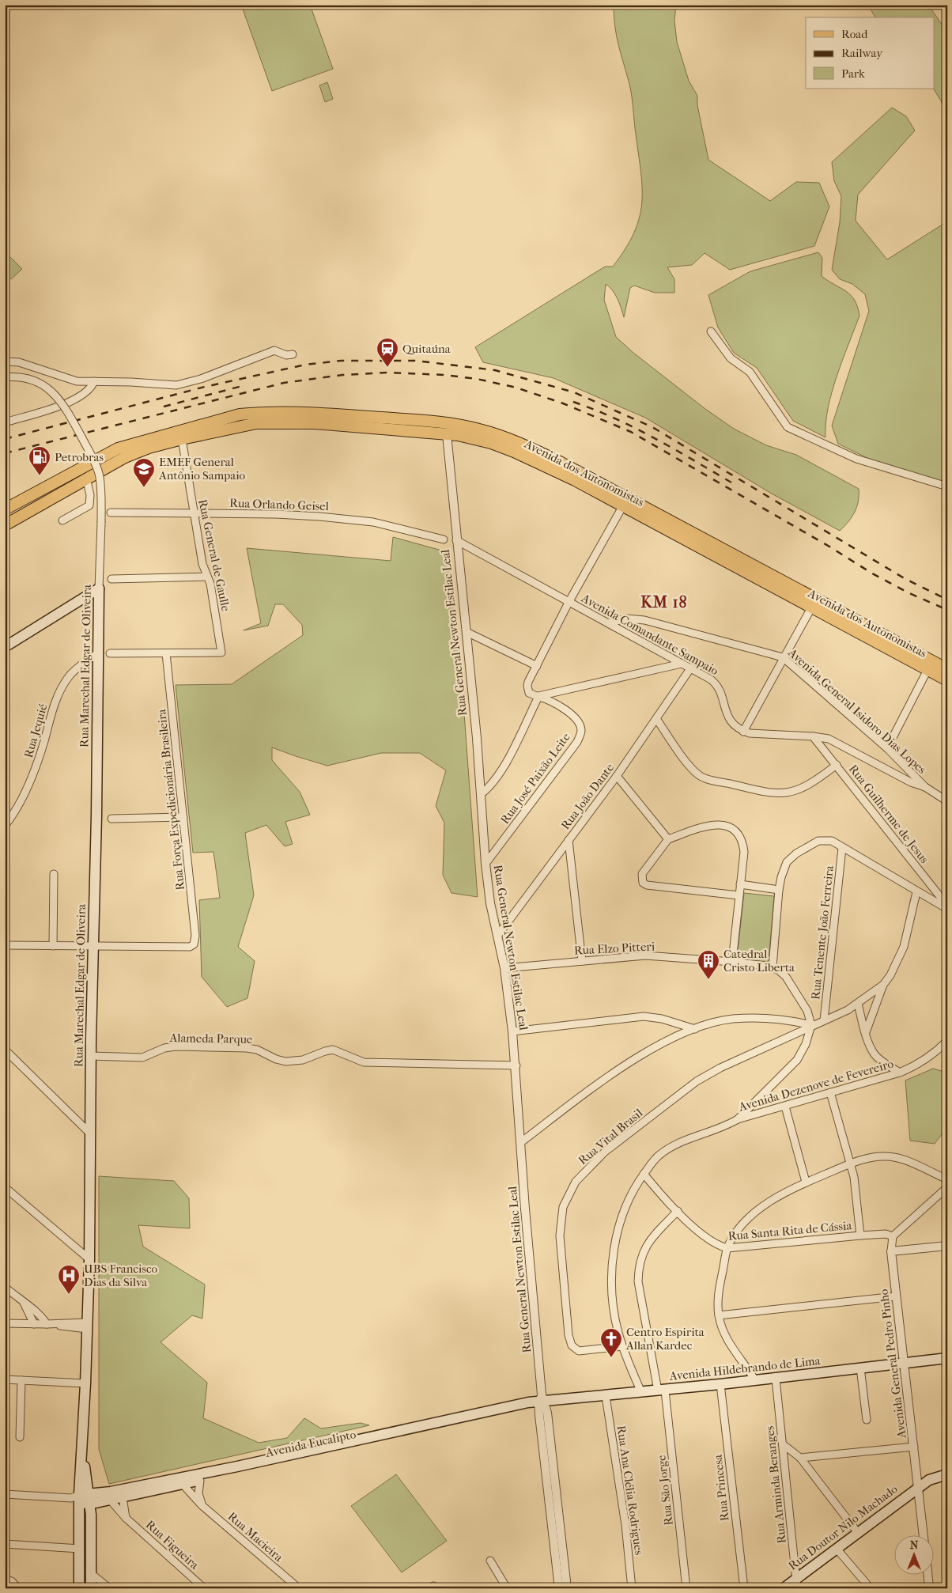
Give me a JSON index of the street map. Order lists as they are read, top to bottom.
{
  "streets": {
    "main road": [
      "Avenida dos Autonomistas",
      "Rua Marechal Edgar de Oliveira",
      "Avenida Hildebrando de Lima",
      "Avenida Eucalipto",
      "Rua Doutor Nilo Machado"
    ],
    "street": [
      "Rua Orlando Geisel",
      "Rua General de Gaulle",
      "Rua General Newton Estilac Leal",
      "Avenida Comandante Sampaio",
      "Avenida General Isidoro Dias Lopes",
      "Rua Jequié",
      "Rua José Paixão Leite",
      "Rua João Dante",
      "Rua Força Expedicionária Brasileira",
      "Rua Guilherme de Jesus",
      "Rua Tenente João Ferreira",
      "Rua Elzo Pitteri",
      "Alameda Parque",
      "Avenida Dezenove de Fevereiro",
      "Rua Vital Brasil",
      "Rua Santa Rita de Cássia",
      "Avenida General Pedro Pinho",
      "Rua Arminda Beranges",
      "Rua Princesa",
      "Rua Ana Clélia Rodrigues",
      "Rua São Jorge",
      "Rua Macieira",
      "Rua Figueira"
    ]
  },
  "crossings": [
    ["Avenida dos Autonomistas", "Rua General de Gaulle"],
    ["Avenida dos Autonomistas", "Rua General Newton Estilac Leal"],
    ["Rua Orlando Geisel", "Rua General de Gaulle"],
    ["Rua General de Gaulle", "Rua Força Expedicionária Brasileira"],
    ["Rua General Newton Estilac Leal", "Avenida Comandante Sampaio"],
    ["Rua General Newton Estilac Leal", "Rua José Paixão Leite"],
    ["Rua General Newton Estilac Leal", "Rua João Dante"],
    ["Rua General Newton Estilac Leal", "Rua Elzo Pitteri"],
    ["Rua General Newton Estilac Leal", "Alameda Parque"],
    ["Rua General Newton Estilac Leal", "Avenida Hildebrando de Lima"],
    ["Rua General Newton Estilac Leal", "Avenida Eucalipto"],
    ["Avenida Comandante Sampaio", "Avenida General Isidoro Dias Lopes"],
    ["Avenida Comandante Sampaio", "Rua João Dante"],
    ["Rua Marechal Edgar de Oliveira", "Rua Jequié"],
    ["Rua Marechal Edgar de Oliveira", "Rua Força Expedicionária Brasileira"],
    ["Rua Marechal Edgar de Oliveira", "Alameda Parque"],
    ["Rua Marechal Edgar de Oliveira", "Avenida Eucalipto"],
    ["Avenida Dezenove de Fevereiro", "Rua Vital Brasil"],
    ["Avenida Dezenove de Fevereiro", "Rua Santa Rita de Cássia"],
    ["Avenida Dezenove de Fevereiro", "Avenida Hildebrando de Lima"],
    ["Rua Santa Rita de Cássia", "Avenida General Pedro Pinho"],
    ["Rua Santa Rita de Cássia", "Rua São Jorge"],
    ["Avenida General Pedro Pinho", "Avenida Hildebrando de Lima"],
    ["Avenida General Pedro Pinho", "Rua Doutor Nilo Machado"],
    ["Avenida Hildebrando de Lima", "Avenida Eucalipto"],
    ["Avenida Hildebrando de Lima", "Rua Arminda Beranges"],
    ["Avenida Hildebrando de Lima", "Rua Princesa"],
    ["Avenida Hildebrando de Lima", "Rua Ana Clélia Rodrigues"],
    ["Avenida Hildebrando de Lima", "Rua São Jorge"],
    ["Avenida Eucalipto", "Rua Macieira"],
    ["Avenida Eucalipto", "Rua Figueira"],
    ["Rua Arminda Beranges", "Rua Doutor Nilo Machado"]
  ],
  "districts": ["KM 18"],
  "places": {
    "station": ["Quitaúna"],
    "fuel station": ["Petrobras"],
    "school or university": ["EMEF General Antônio Sampaio"],
    "building": ["Catedral Cristo Liberta"],
    "hospital": ["UBS Francisco Dias da Silva"],
    "church": ["Centro Espirita Allan Kardec"]
  },
  "legend": ["Road", "Railway", "Park"],
  "north": "top"
}
